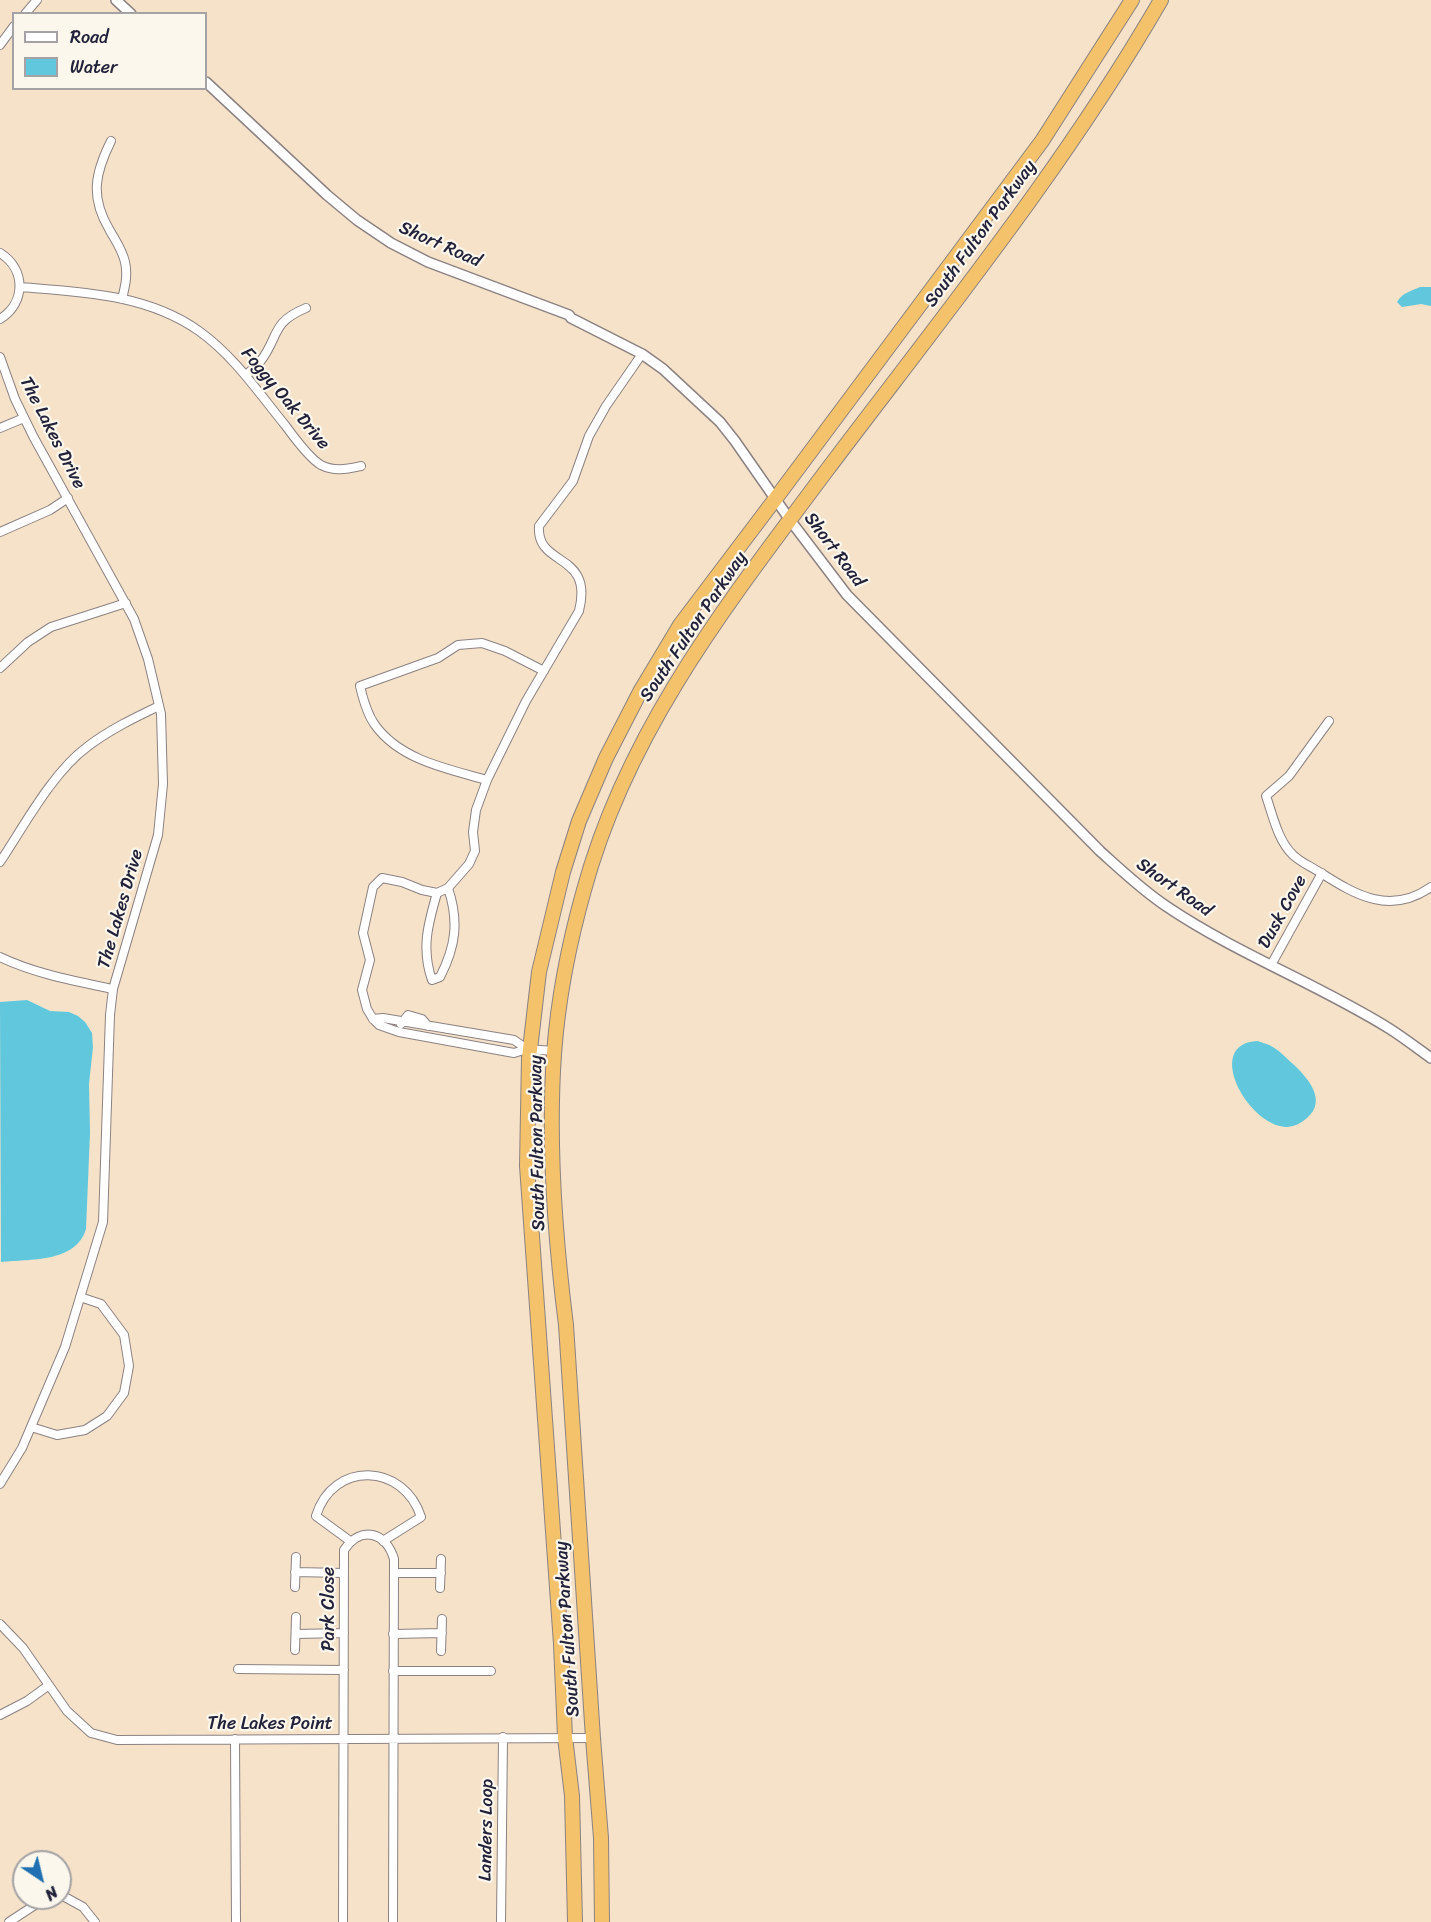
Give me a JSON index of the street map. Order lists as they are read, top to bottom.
{
  "streets": {
    "highway": ["South Fulton Parkway"],
    "street": [
      "Short Road",
      "Foggy Oak Drive",
      "The Lakes Drive",
      "Dusk Cove",
      "Park Close",
      "The Lakes Point",
      "Landers Loop"
    ]
  },
  "crossings": [
    ["South Fulton Parkway", "Short Road"],
    ["South Fulton Parkway", "The Lakes Point"],
    ["Short Road", "Dusk Cove"],
    ["Park Close", "The Lakes Point"],
    ["The Lakes Point", "Landers Loop"]
  ],
  "legend": ["Road", "Water"],
  "north": "bottom right"
}
